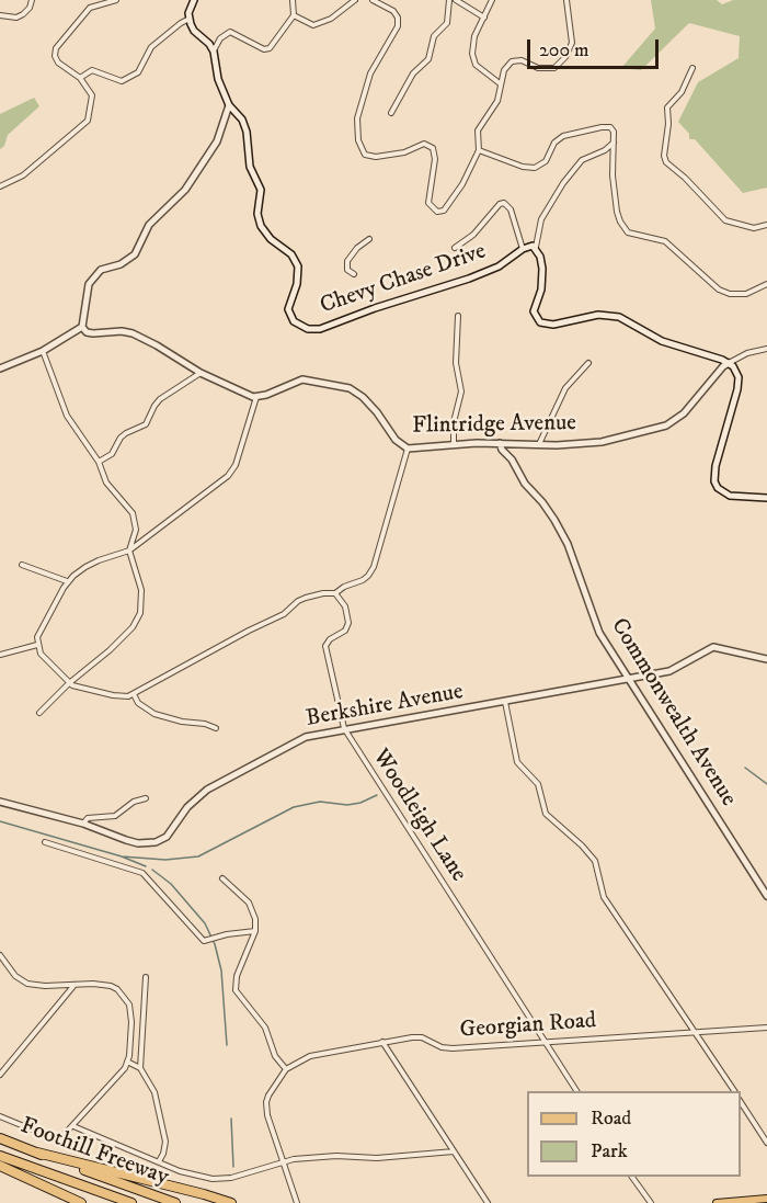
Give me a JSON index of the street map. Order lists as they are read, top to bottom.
{
  "streets": {
    "highway": ["Foothill Freeway"],
    "street": [
      "Chevy Chase Drive",
      "Flintridge Avenue",
      "Berkshire Avenue",
      "Commonwealth Avenue",
      "Woodleigh Lane",
      "Georgian Road"
    ]
  },
  "crossings": [
    ["Flintridge Avenue", "Commonwealth Avenue"],
    ["Berkshire Avenue", "Commonwealth Avenue"],
    ["Berkshire Avenue", "Woodleigh Lane"],
    ["Woodleigh Lane", "Georgian Road"]
  ],
  "legend": ["Road", "Park"],
  "scale_bar": "200 m"
}
